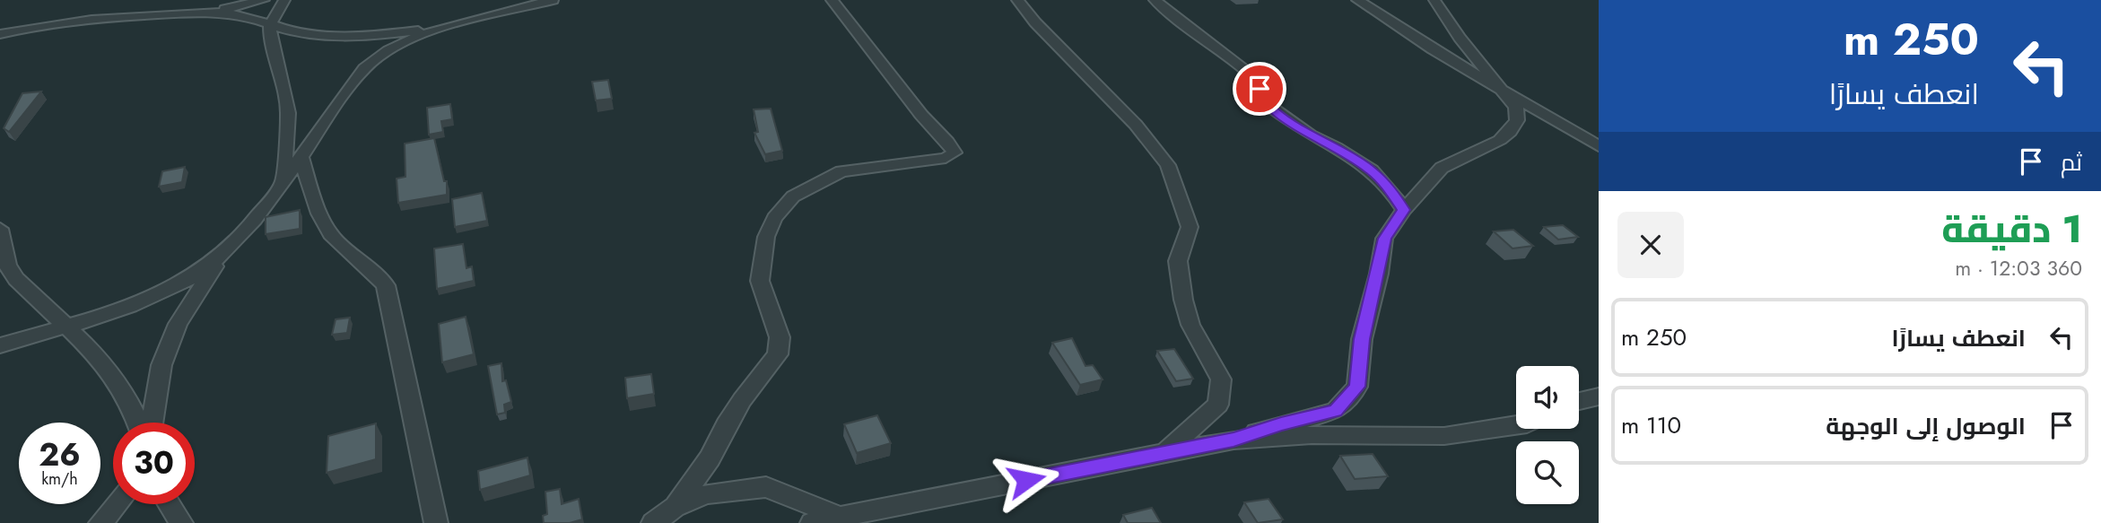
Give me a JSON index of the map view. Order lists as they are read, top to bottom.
{
  "page": {
    "turn": ["250 m", "انعطف يسارًا"],
    "then": "ثم",
    "heading": ["1 دقيقة", "360 m · 12:03"],
    "list": [
      {
        "name": "انعطف يسارًا",
        "value": "250 m"
      },
      {
        "name": "الوصول إلى الوجهة",
        "value": "110 m"
      }
    ],
    "speed": "26 km/h",
    "limit": "30"
  }
}
